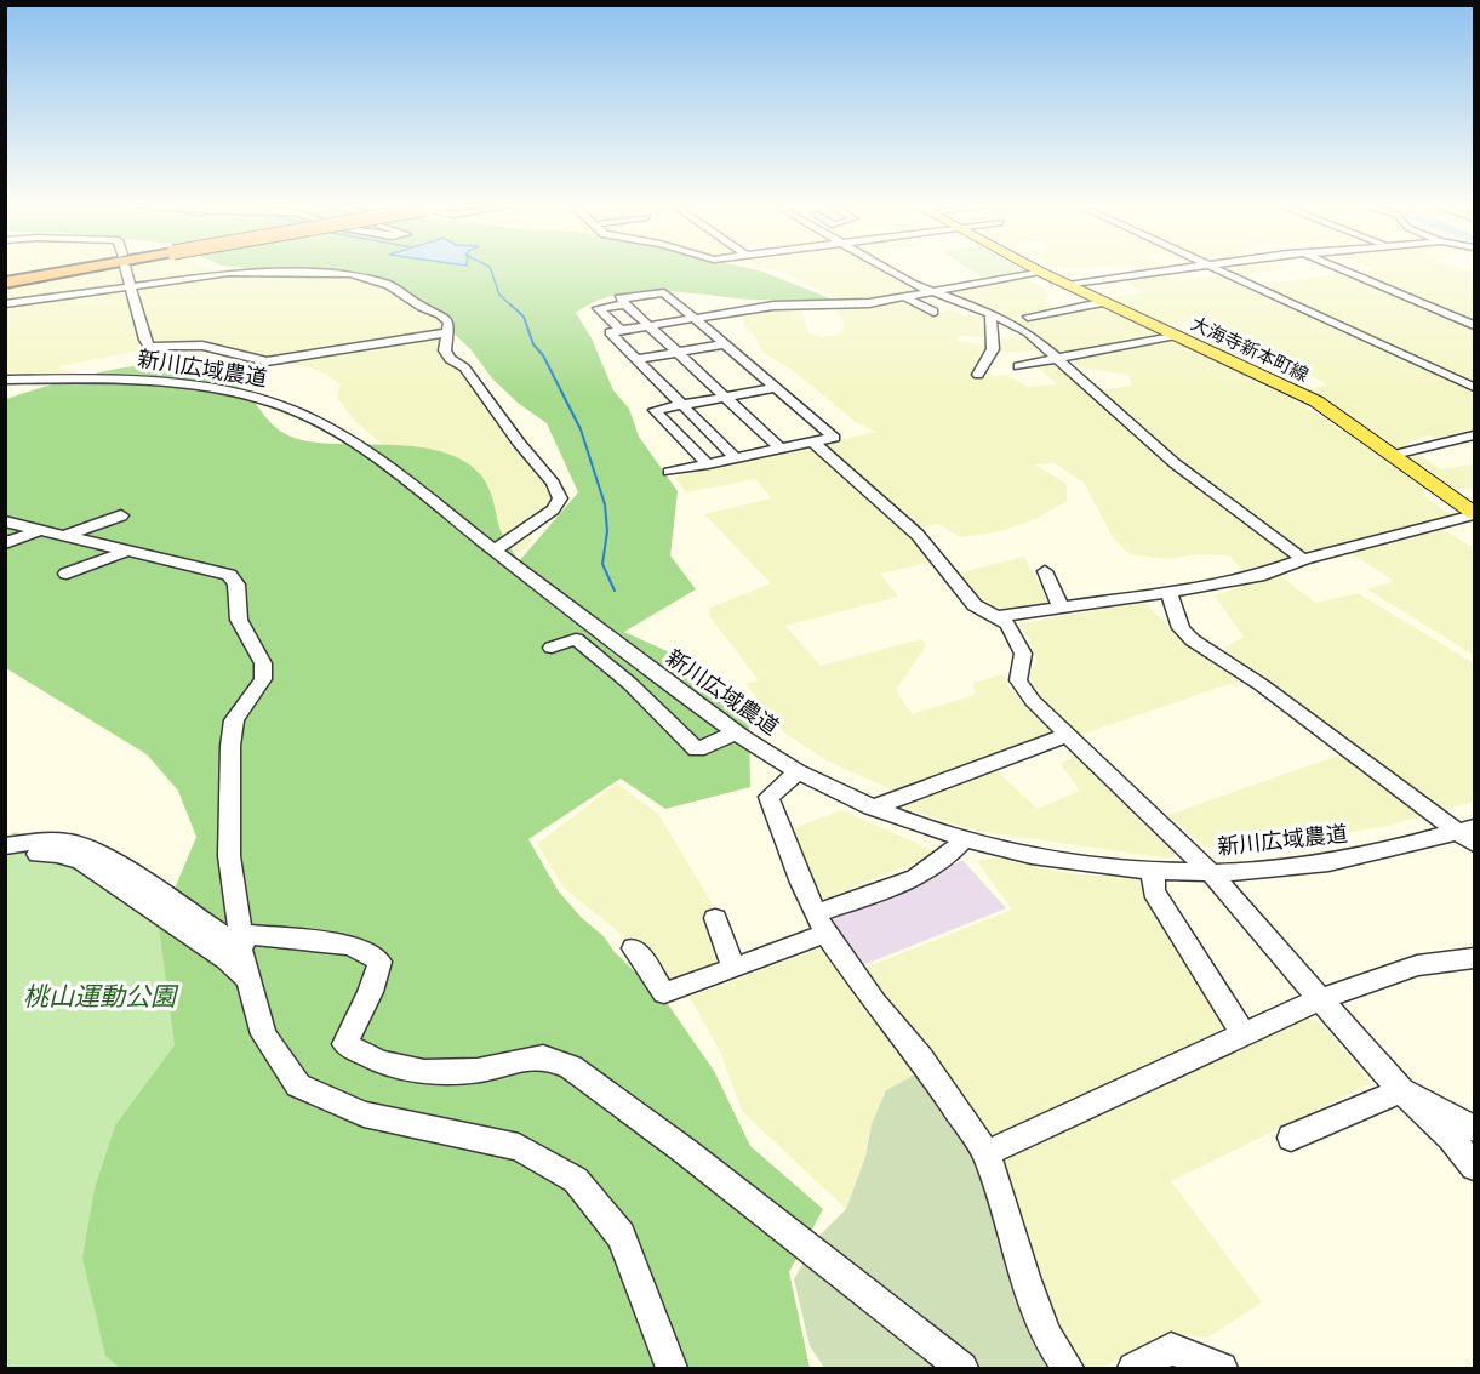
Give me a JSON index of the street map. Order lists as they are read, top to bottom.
{
  "streets": {
    "main road": ["大海寺新本町線"],
    "street": ["新川広域農道"]
  },
  "parks": ["桃山運動公園"]
}
